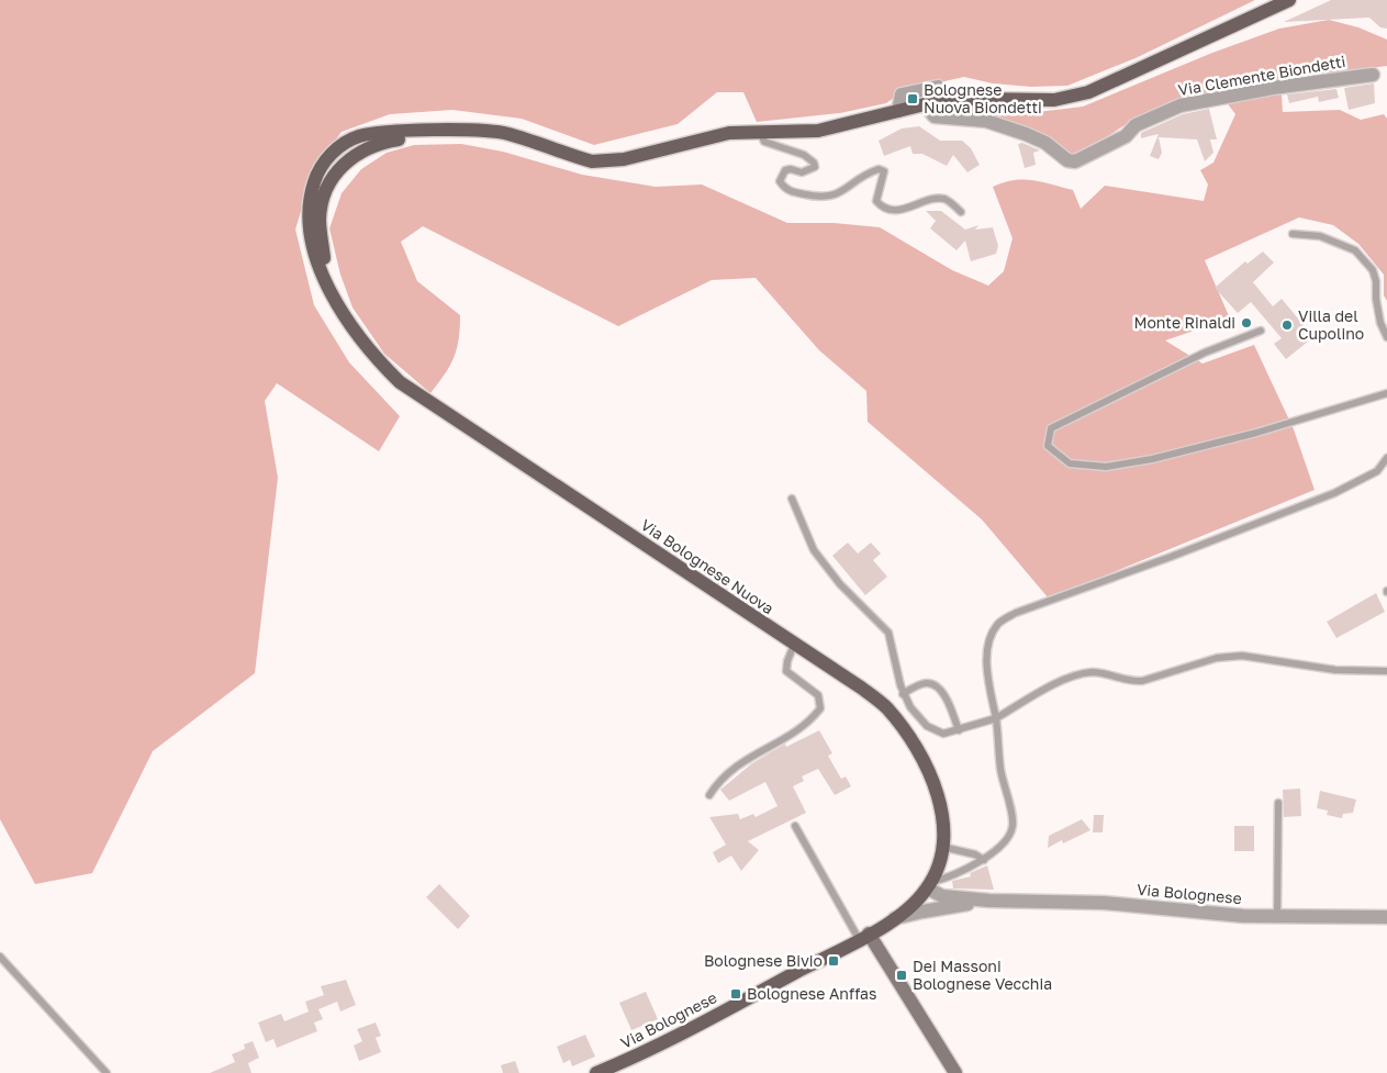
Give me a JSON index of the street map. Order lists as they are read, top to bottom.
{
  "streets": {
    "main road": ["Via Bolognese Nuova", "Via Bolognese"],
    "street": ["Via Clemente Biondetti"]
  },
  "crossings": [
    ["Via Clemente Biondetti", "Via Bolognese Nuova"],
    ["Via Bolognese Nuova", "Via Bolognese"]
  ],
  "places": {
    "transit": [
      "Bolognese Nuova Biondetti",
      "Bolognese Bivio",
      "Dei Massoni Bolognese Vecchia",
      "Bolognese Anffas"
    ],
    "other": ["Monte Rinaldi", "Villa del Cupolino"]
  }
}
